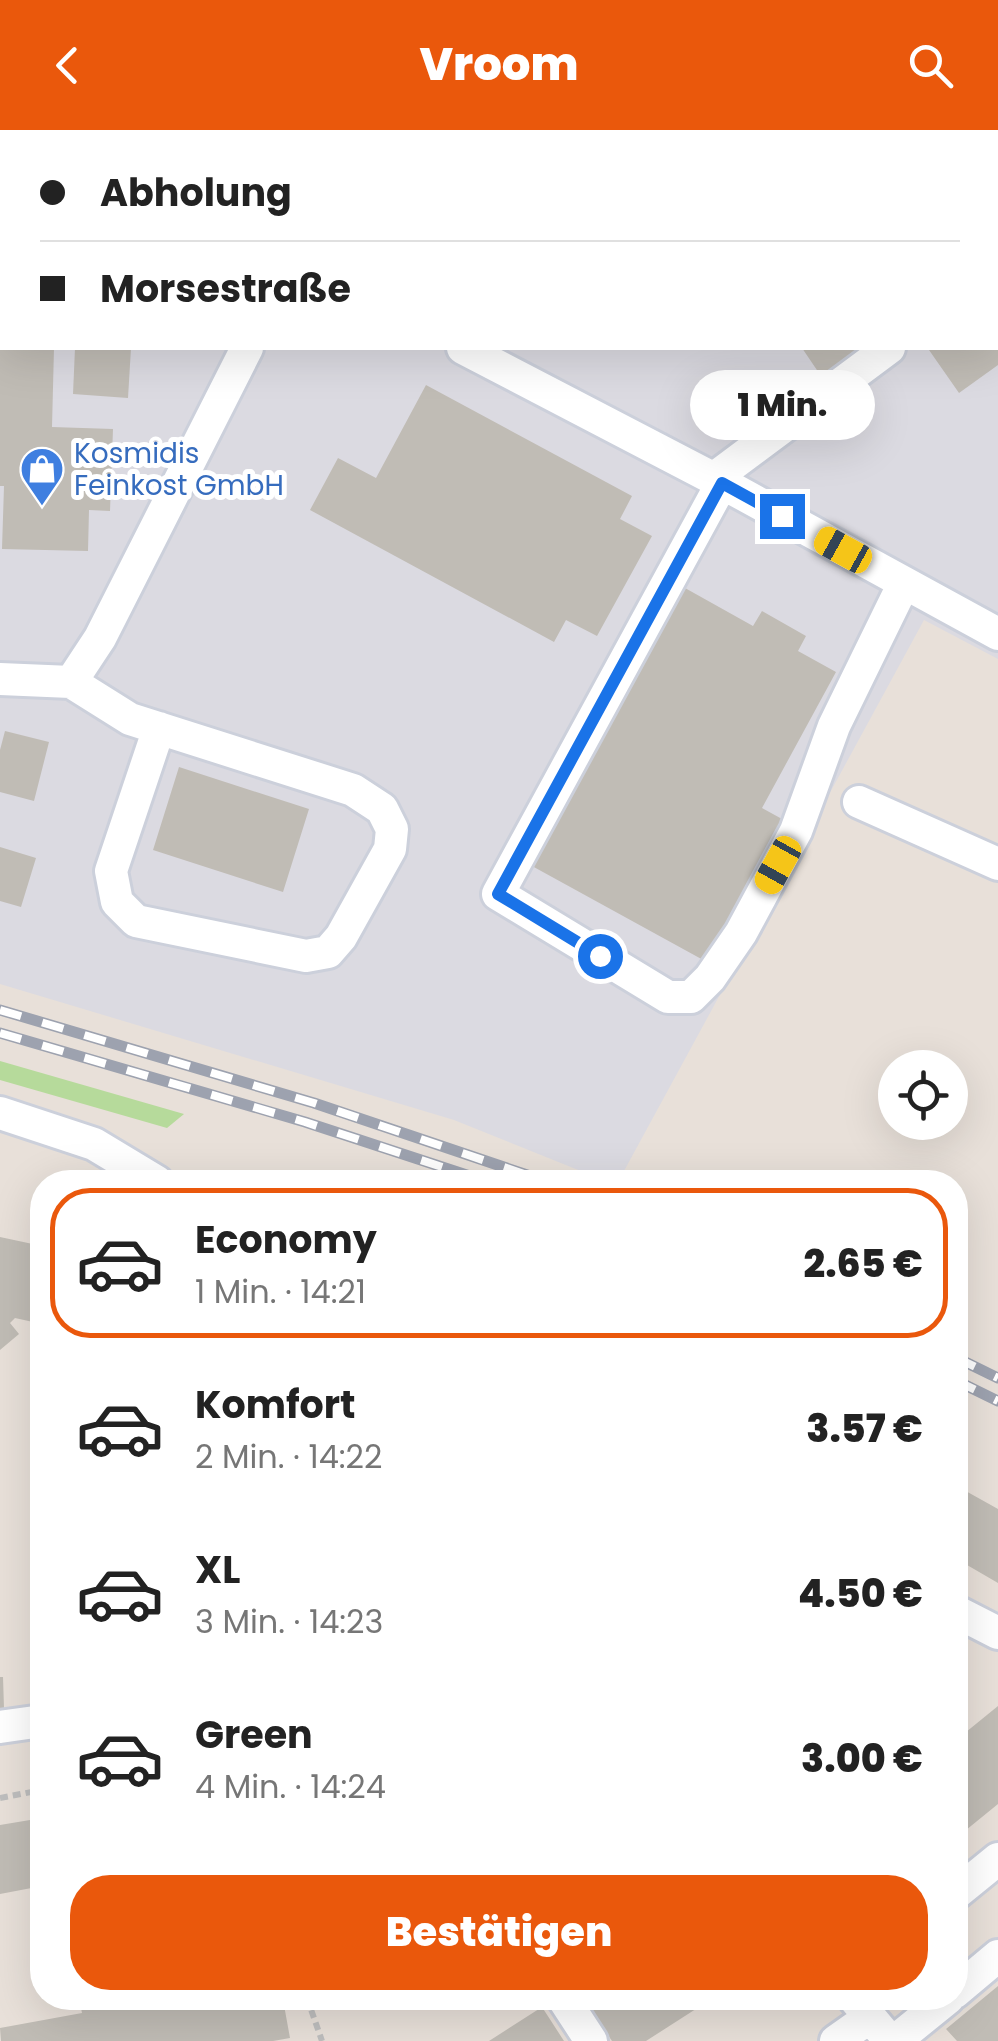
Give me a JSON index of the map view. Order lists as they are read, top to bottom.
{
  "places": {
    "shop": ["Kosmidis Feinkost GmbH"]
  },
  "page": {
    "header": "Vroom",
    "banner": ["Abholung", "Morsestraße"],
    "bubble": "1 Min.",
    "list": [
      {
        "name": "Economy",
        "note": "1 Min. · 14:21",
        "value": "2.65 €"
      },
      {
        "name": "Komfort",
        "note": "2 Min. · 14:22",
        "value": "3.57 €"
      },
      {
        "name": "XL",
        "note": "3 Min. · 14:23",
        "value": "4.50 €"
      },
      {
        "name": "Green",
        "note": "4 Min. · 14:24",
        "value": "3.00 €"
      }
    ],
    "buttons": "Bestätigen"
  }
}
